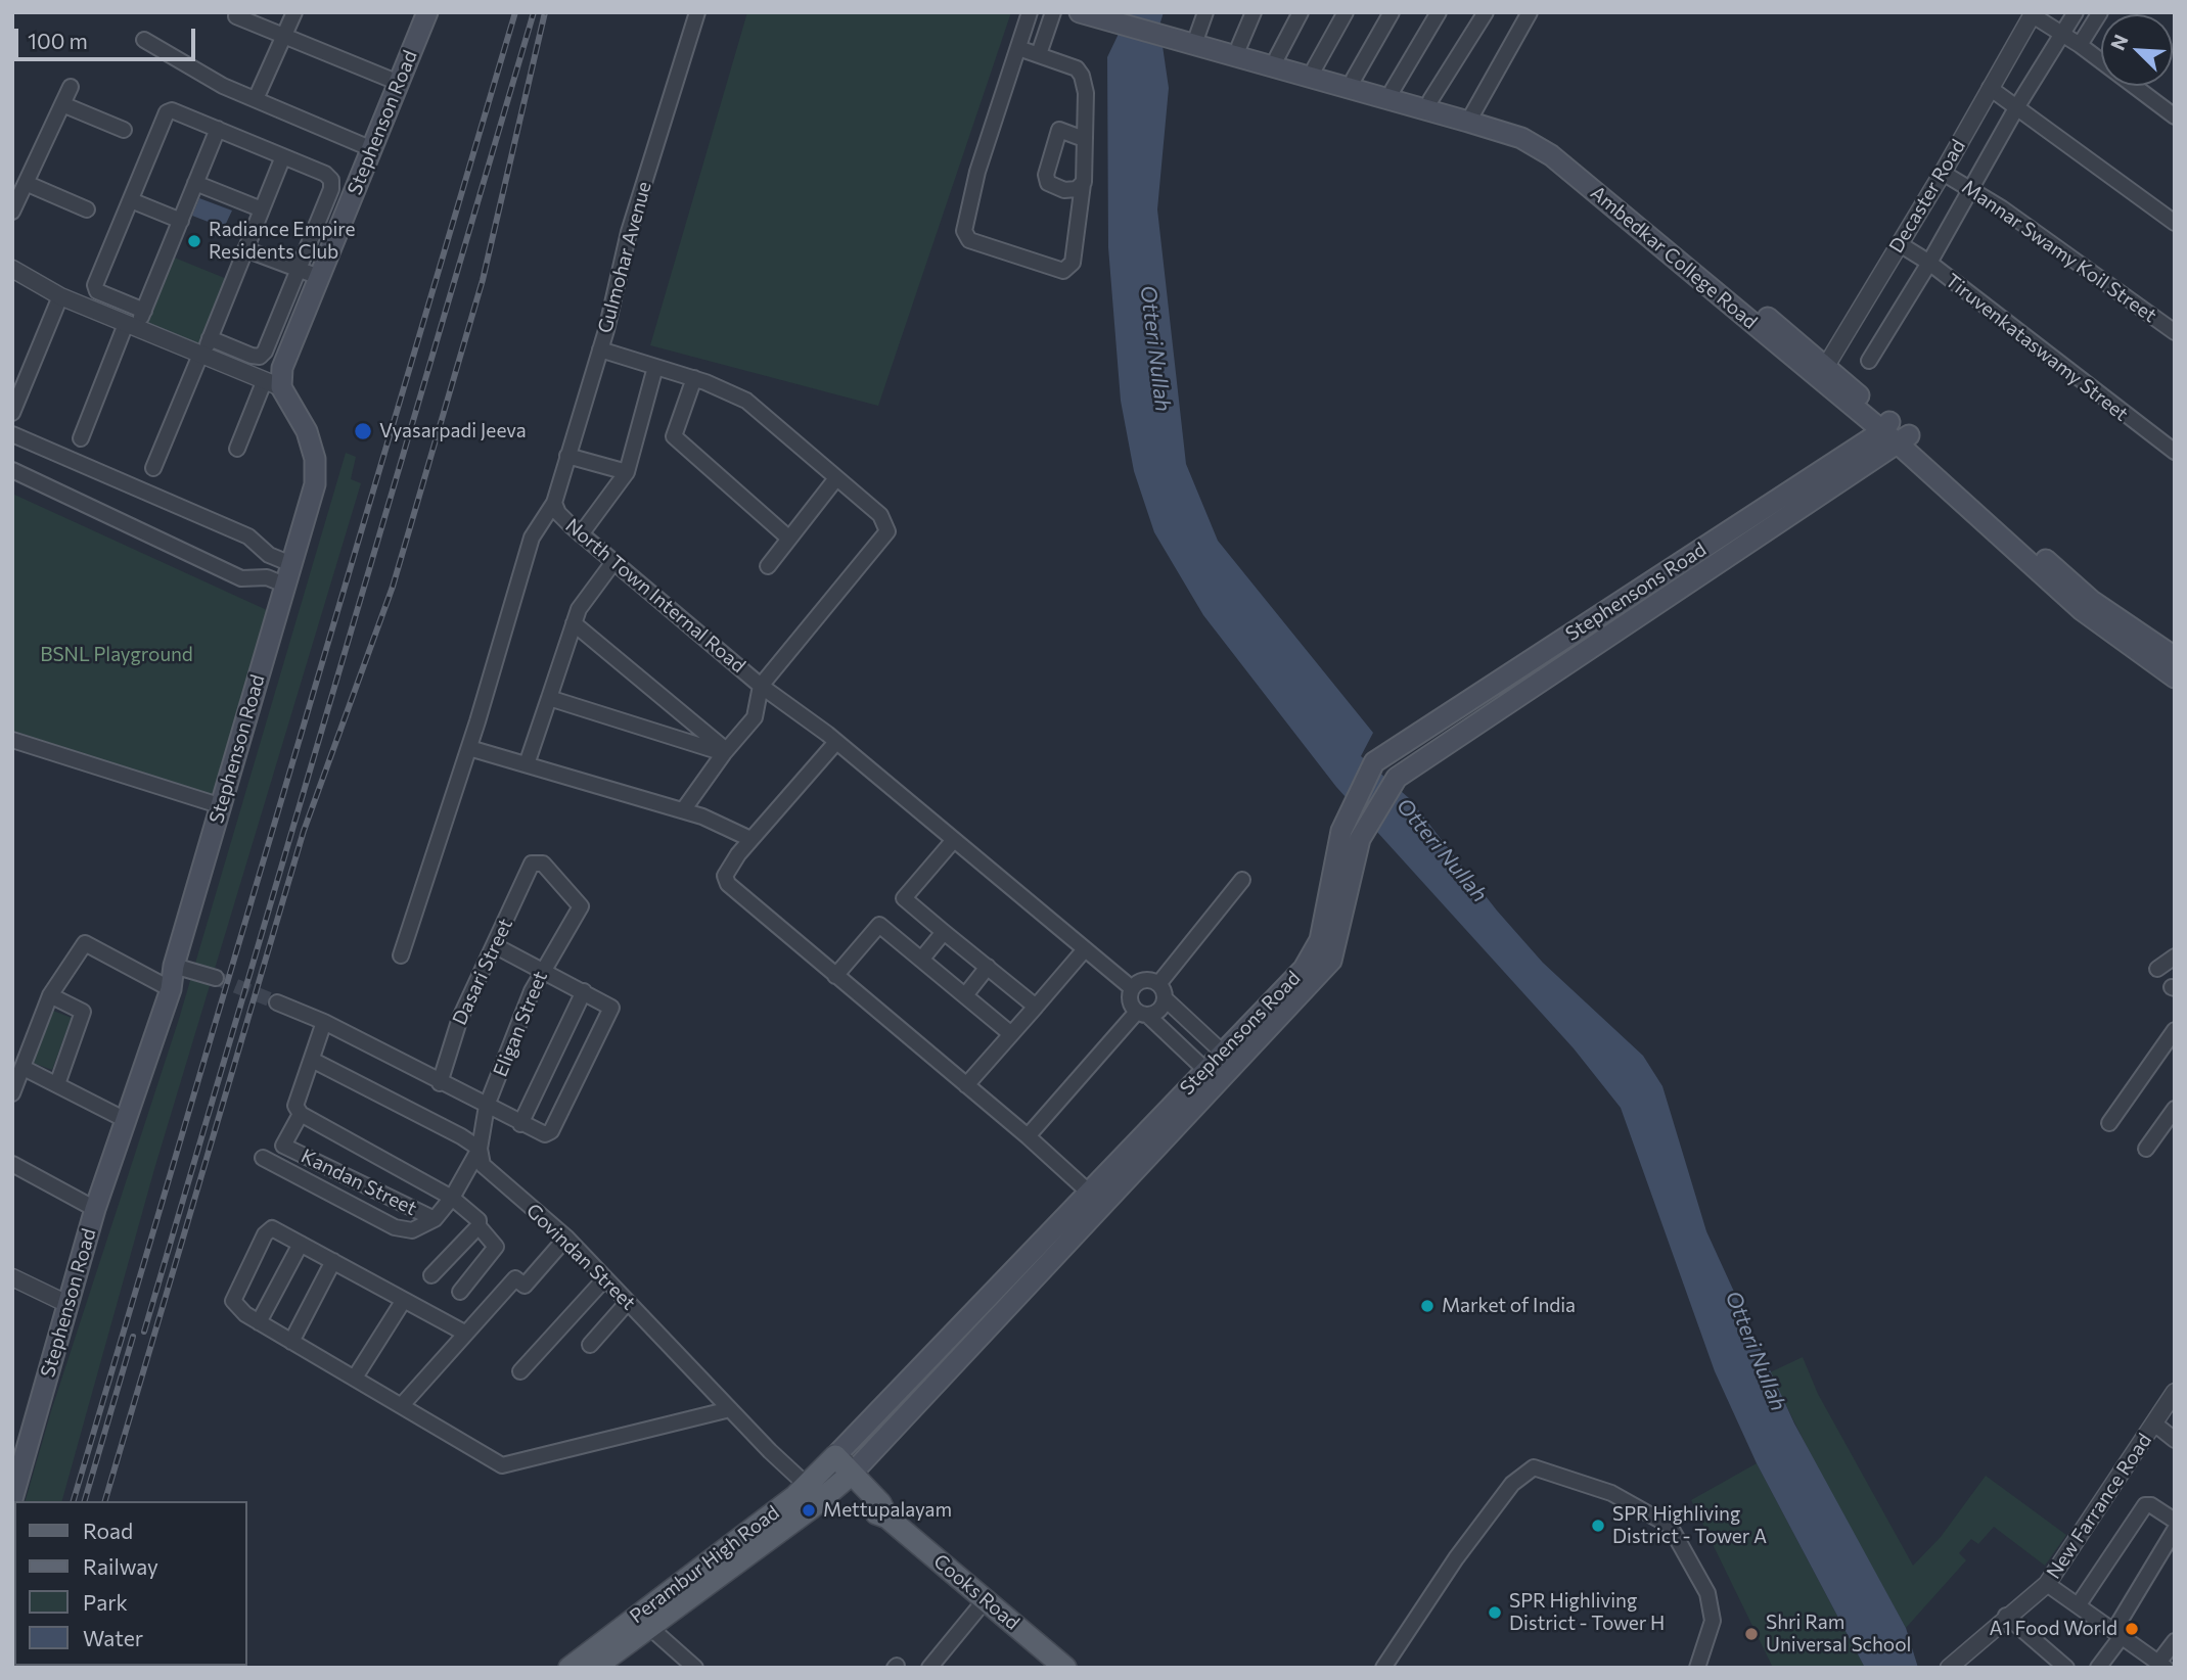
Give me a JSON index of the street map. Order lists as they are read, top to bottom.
{
  "streets": {
    "main road": [
      "Stephenson Road",
      "Ambedkar College Road",
      "Stephensons Road",
      "Perambur High Road",
      "Cooks Road"
    ],
    "street": [
      "Decaster Road",
      "Mannar Swamy Koil Street",
      "Gulmohar Avenue",
      "Tiruvenkataswamy Street",
      "North Town Internal Road",
      "Dasari Street",
      "Eligan Street",
      "Kandan Street",
      "Govindan Street",
      "New Farrance Road"
    ]
  },
  "crossings": [
    ["Decaster Road", "Mannar Swamy Koil Street"],
    ["Decaster Road", "Ambedkar College Road"],
    ["Decaster Road", "Tiruvenkataswamy Street"],
    ["Gulmohar Avenue", "North Town Internal Road"],
    ["Ambedkar College Road", "Stephensons Road"],
    ["Stephensons Road", "Perambur High Road"],
    ["Stephensons Road", "Cooks Road"],
    ["Dasari Street", "Eligan Street"],
    ["Eligan Street", "Kandan Street"],
    ["Eligan Street", "Govindan Street"],
    ["Govindan Street", "Perambur High Road"],
    ["Perambur High Road", "Cooks Road"]
  ],
  "water": ["Otteri Nullah"],
  "parks": ["BSNL Playground"],
  "places": [
    "Radiance Empire Residents Club",
    "Vyasarpadi Jeeva",
    "Market of India",
    "Mettupalayam",
    "SPR Highliving District - Tower A",
    "SPR Highliving District - Tower H",
    "A1 Food World",
    "Shri Ram Universal School"
  ],
  "legend": [
    "Road",
    "Railway",
    "Park",
    "Water"
  ],
  "scale_bar": "100 m",
  "north": "top left"
}
